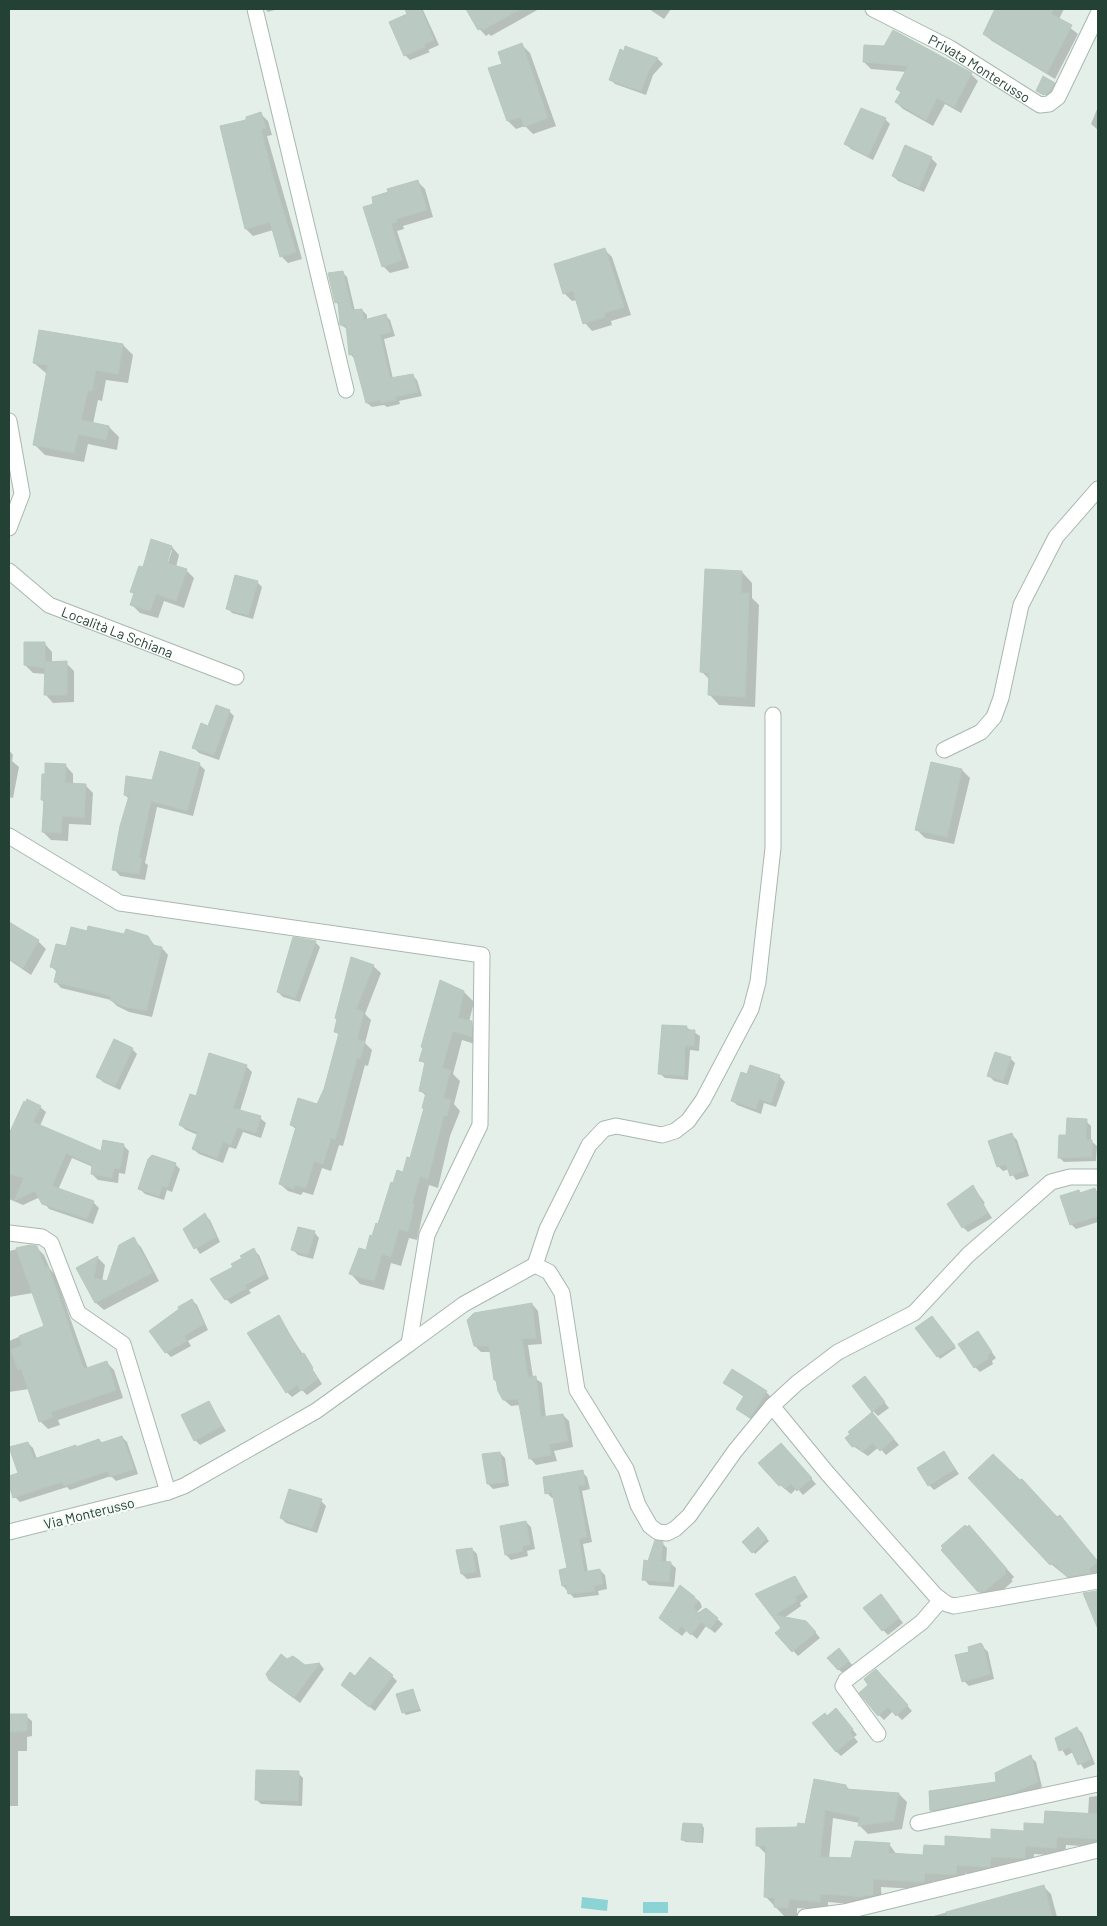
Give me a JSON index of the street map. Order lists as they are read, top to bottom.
{
  "streets": {
    "street": ["Privata Monterusso", "Località La Schiana", "Via Monterusso"]
  }
}
